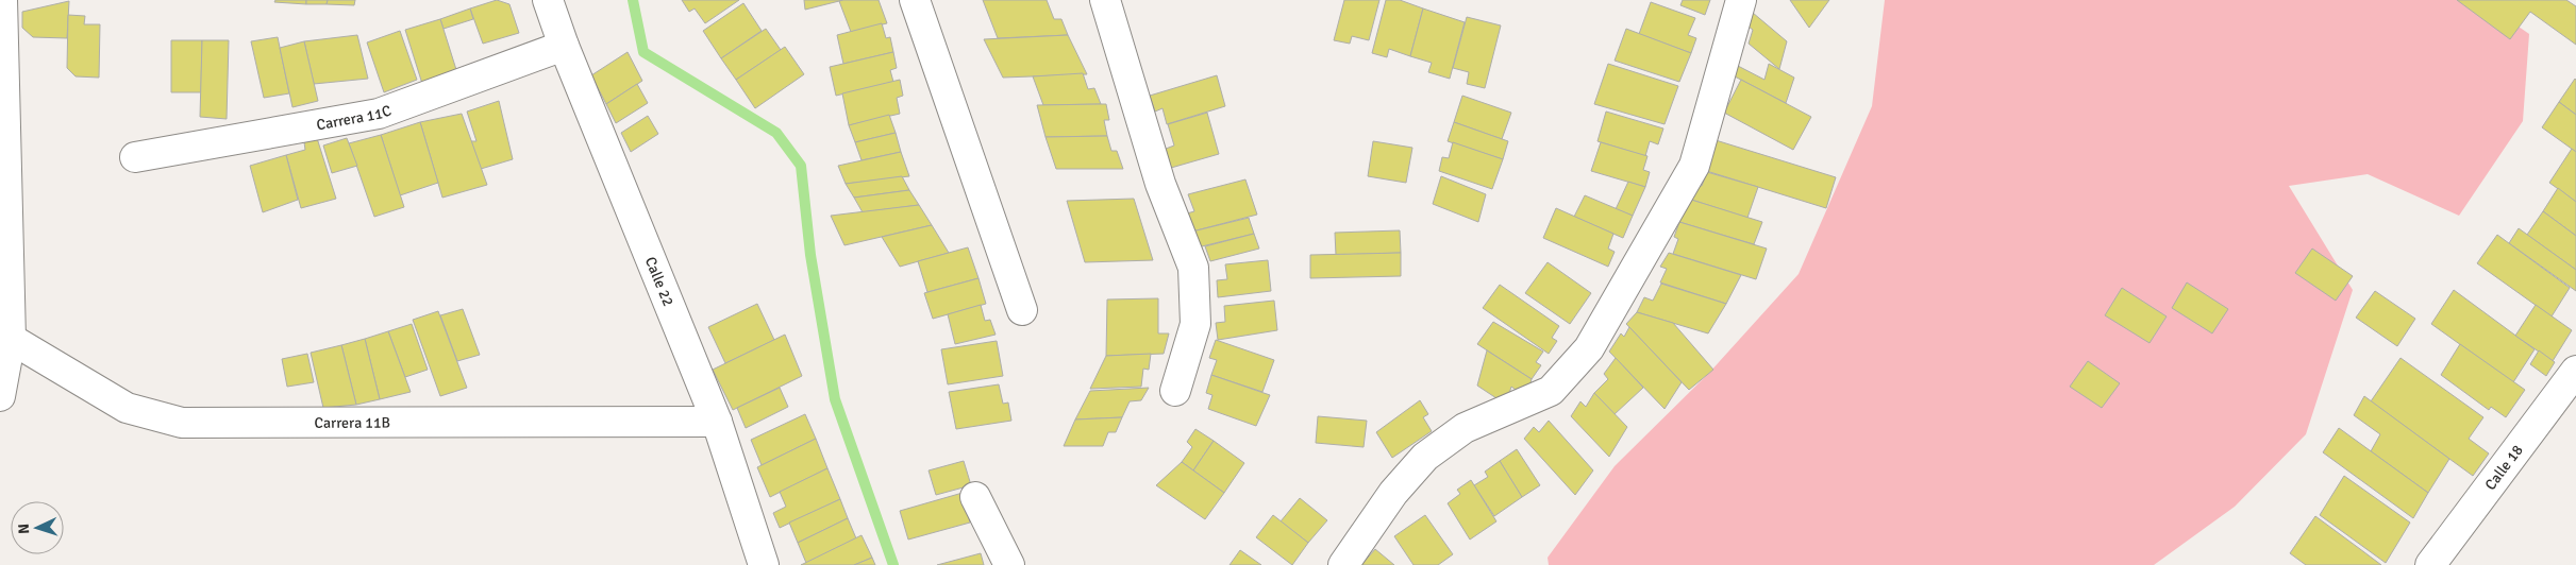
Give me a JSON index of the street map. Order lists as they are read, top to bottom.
{
  "streets": {
    "street": [
      "Carrera 11C",
      "Calle 22",
      "Carrera 11B",
      "Calle 18"
    ]
  },
  "crossings": [
    ["Carrera 11C", "Calle 22"],
    ["Calle 22", "Carrera 11B"]
  ],
  "north": "left"
}
